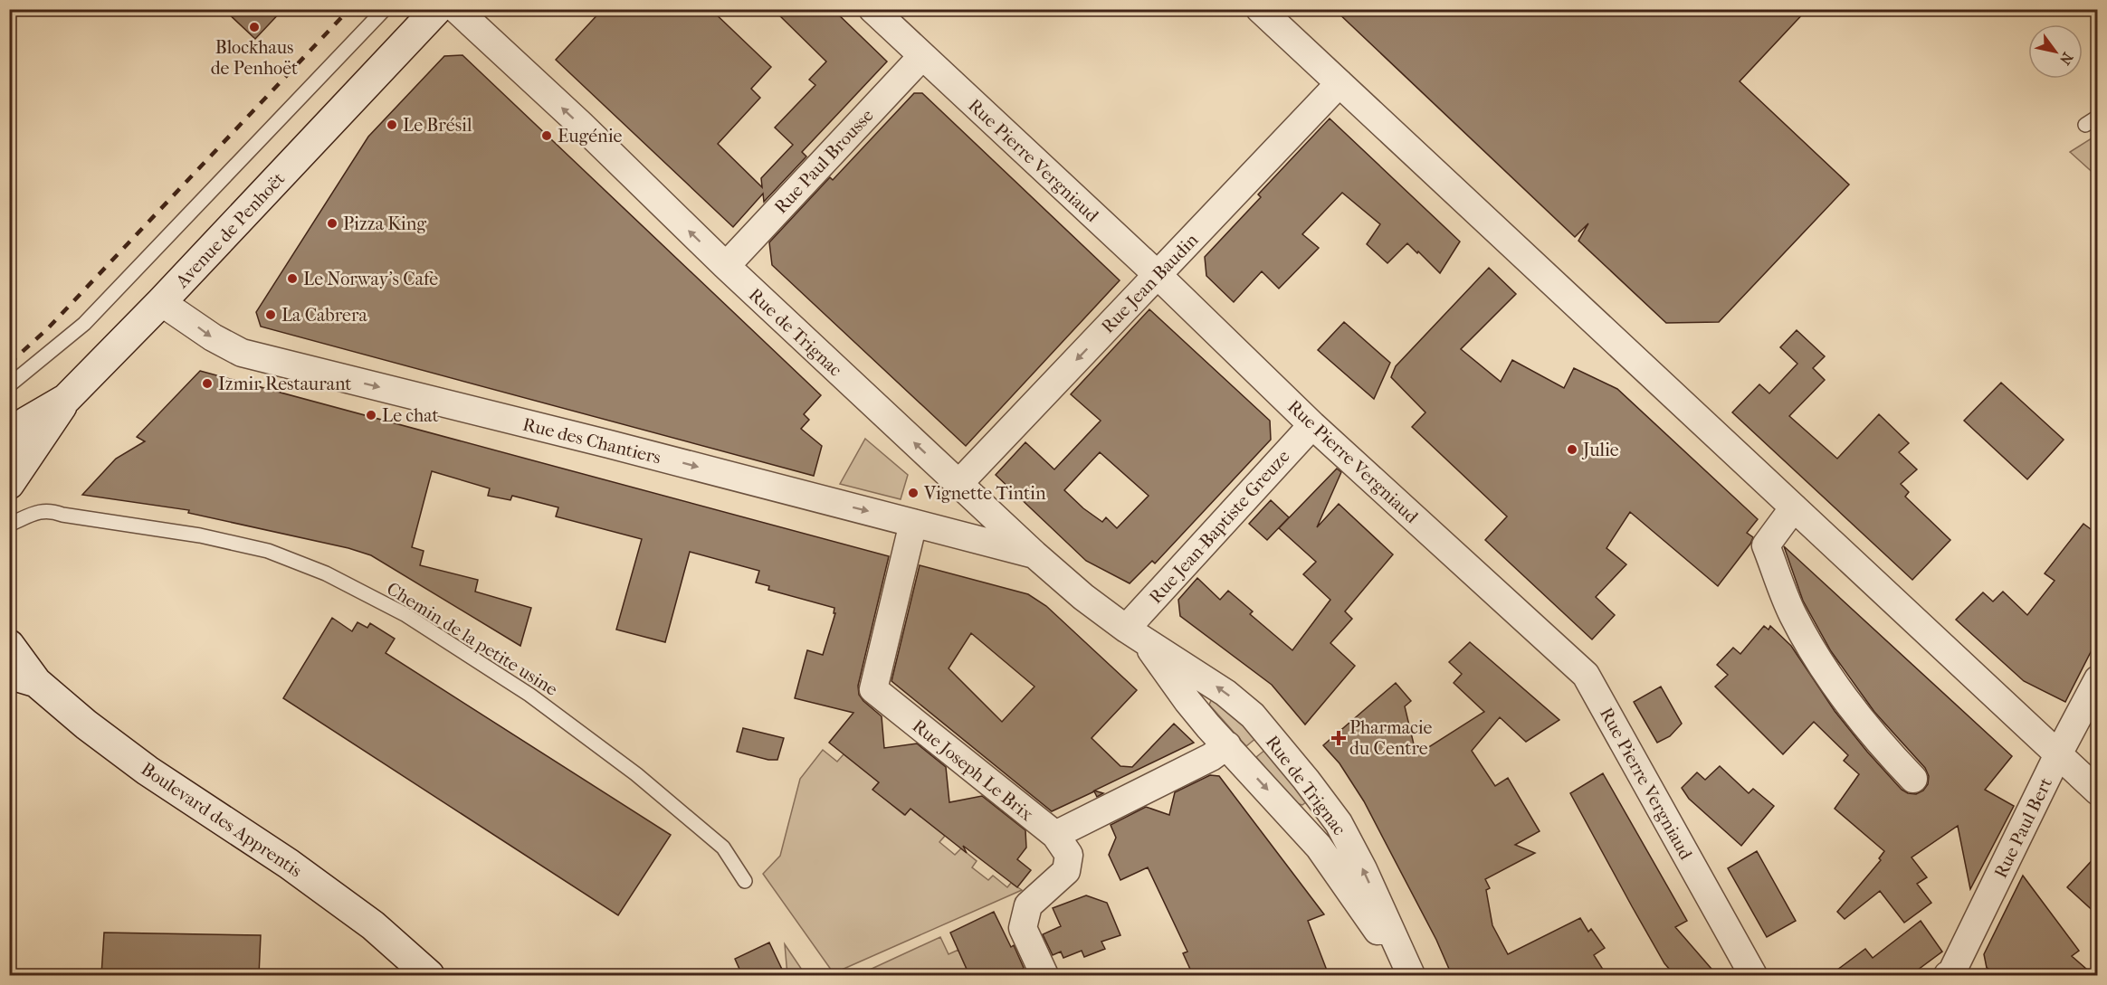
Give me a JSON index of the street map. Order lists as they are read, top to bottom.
{
  "streets": {
    "main road": ["Avenue de Penhoët", "Boulevard des Apprentis"],
    "street": [
      "Rue Pierre Vergniaud",
      "Rue Paul Brousse",
      "Rue Jean Baudin",
      "Rue de Trignac",
      "Rue des Chantiers",
      "Rue Jean-Baptiste Greuze",
      "Rue Joseph Le Brix",
      "Rue Paul Bert"
    ],
    "lane": ["Chemin de la petite usine"]
  },
  "crossings": [
    ["Rue Pierre Vergniaud", "Rue Paul Brousse"],
    ["Rue Pierre Vergniaud", "Rue Jean Baudin"],
    ["Rue Pierre Vergniaud", "Rue Jean-Baptiste Greuze"],
    ["Rue Paul Brousse", "Rue de Trignac"],
    ["Avenue de Penhoët", "Rue des Chantiers"],
    ["Rue Jean Baudin", "Rue de Trignac"],
    ["Rue de Trignac", "Rue des Chantiers"],
    ["Rue de Trignac", "Rue Jean-Baptiste Greuze"],
    ["Rue des Chantiers", "Rue Joseph Le Brix"]
  ],
  "one_way": ["Rue Jean Baudin", "Rue des Chantiers"],
  "places": {
    "other": [
      "Blockhaus de Penhoët",
      "Le Brésil",
      "Eugénie",
      "Pizza King",
      "Le Norway's Cafe",
      "La Cabrera",
      "Izmir Restaurant",
      "Le chat",
      "Julie",
      "Vignette Tintin"
    ],
    "health": ["Pharmacie du Centre"]
  },
  "north": "bottom right"
}
